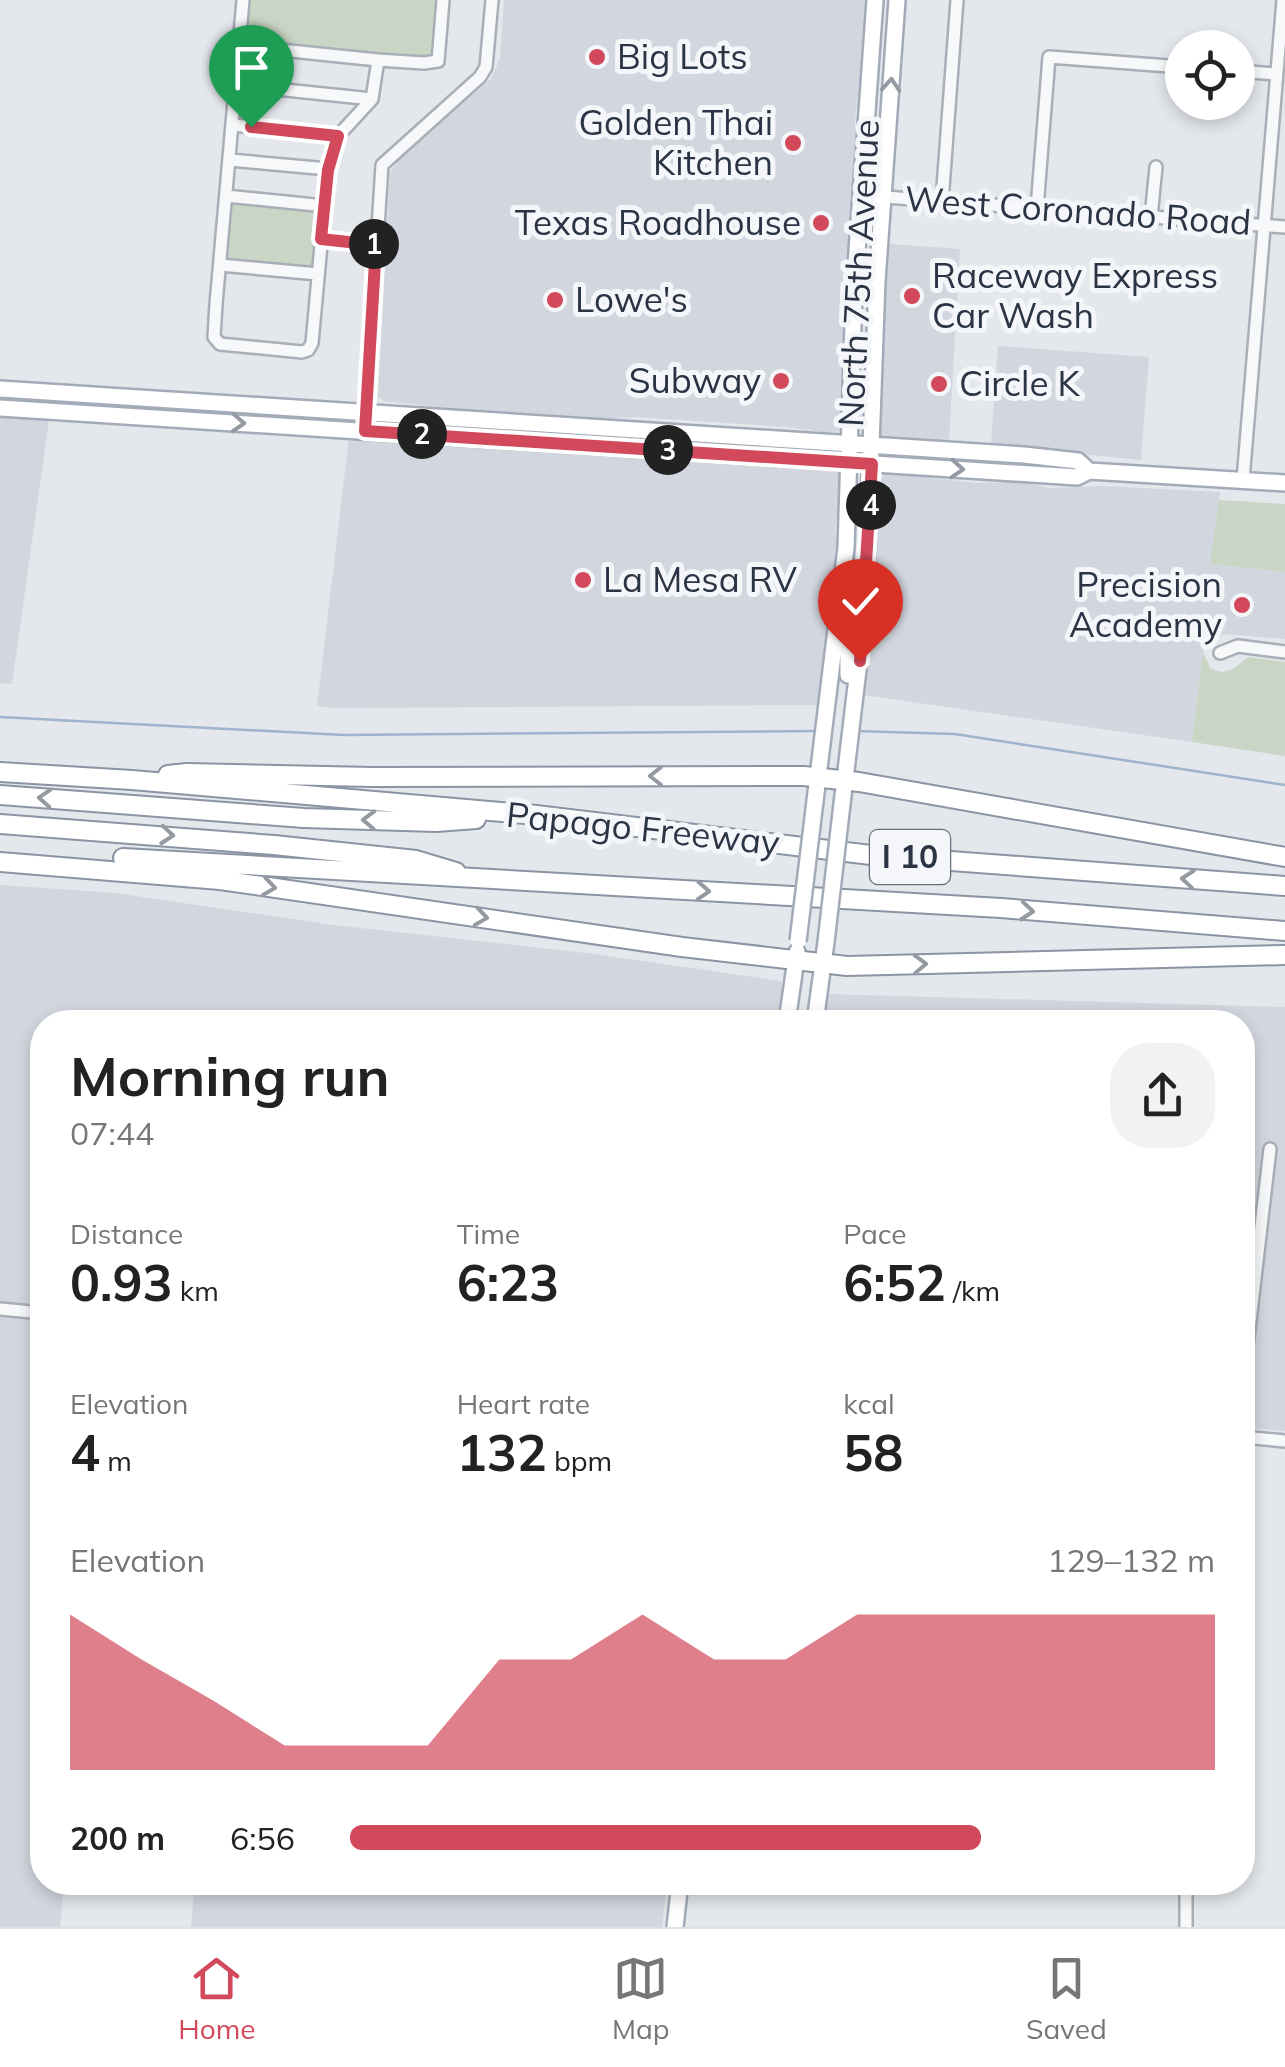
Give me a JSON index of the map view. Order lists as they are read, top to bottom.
{
  "streets": {
    "highway": ["Papago Freeway", "I 10"],
    "main road": ["North 75th Avenue"],
    "street": ["West Coronado Road"]
  },
  "crossings": [
    ["West Coronado Road", "North 75th Avenue"]
  ],
  "places": [
    "Big Lots",
    "Golden Thai Kitchen",
    "Texas Roadhouse",
    "Raceway Express Car Wash",
    "Lowe's",
    "Subway",
    "Circle K",
    "La Mesa RV",
    "Precision Academy"
  ],
  "page": {
    "pins": [
      "1",
      "2",
      "3",
      "4"
    ],
    "heading": ["Morning run", "07:44"],
    "stats": [
      ["Distance", "0.93 km"],
      ["Time", "6:23"],
      ["Pace", "6:52 /km"],
      ["Elevation", "4 m"],
      ["Heart rate", "132 bpm"],
      ["kcal", "58"]
    ],
    "chart": ["Elevation", "129–132 m"],
    "list": [
      {
        "name": "200 m",
        "note": "6:56"
      }
    ],
    "tabs": ["Home", "Map", "Saved"]
  }
}
